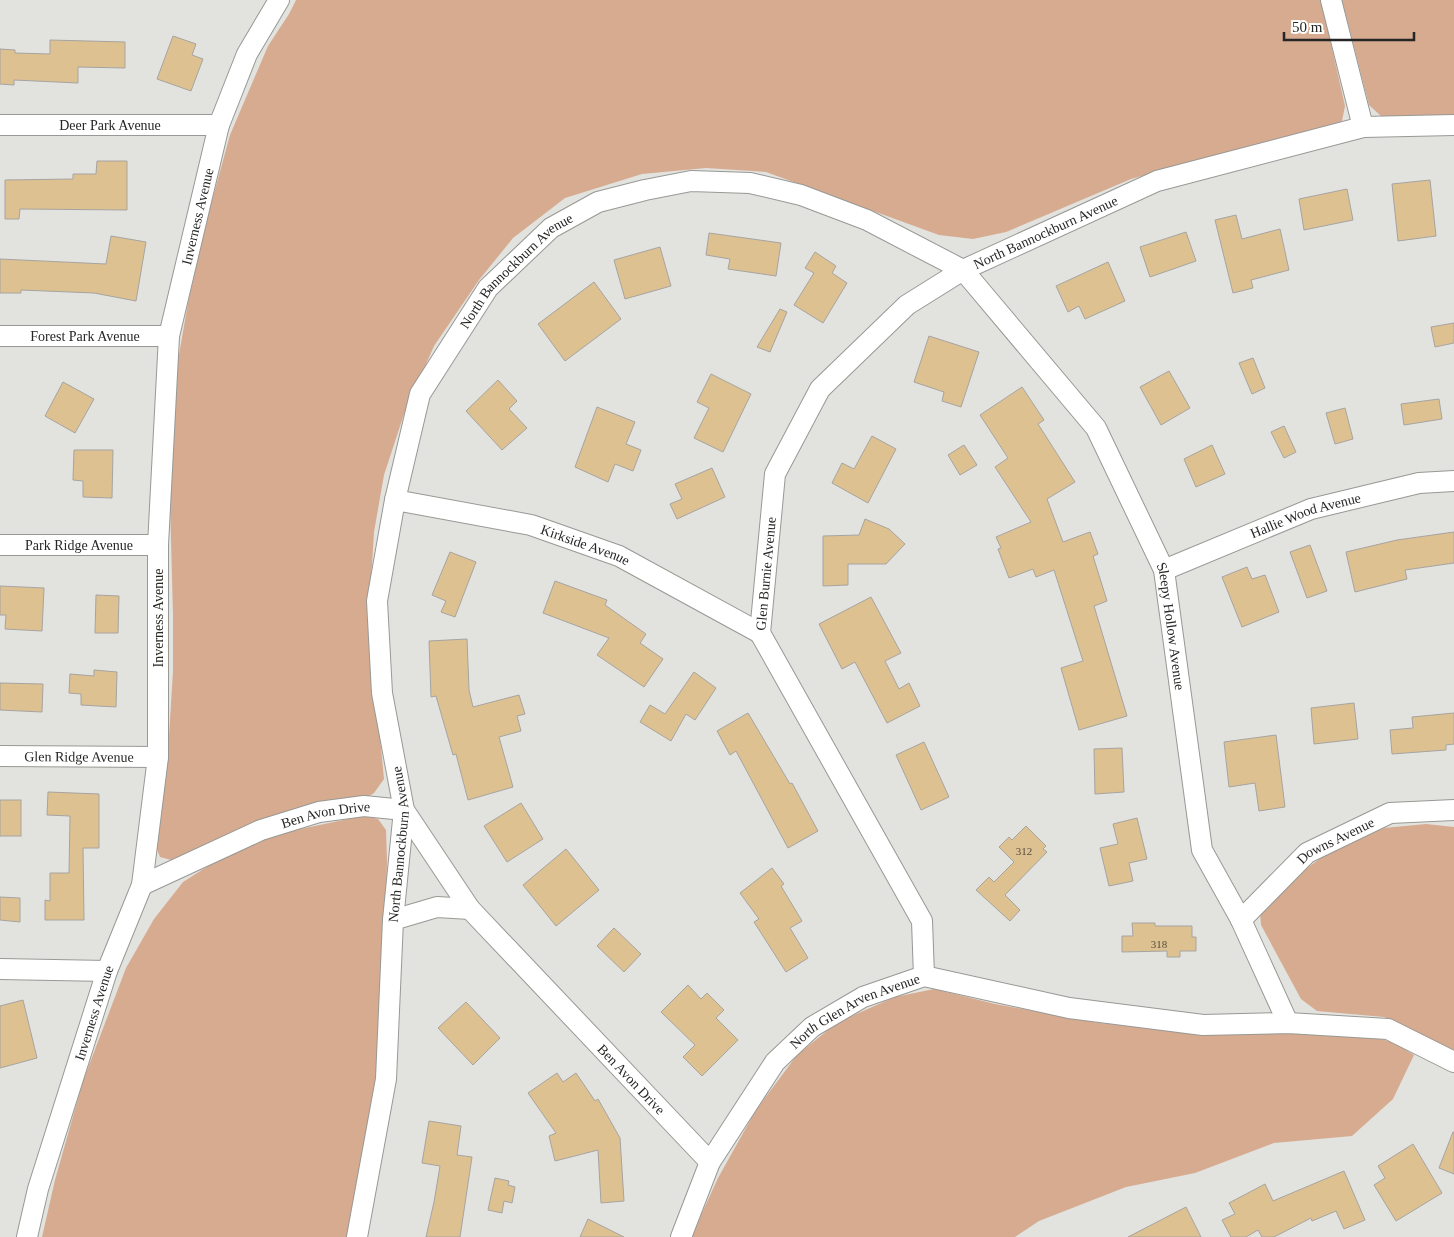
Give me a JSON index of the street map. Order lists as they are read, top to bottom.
{
  "streets": {
    "street": [
      "Deer Park Avenue",
      "Inverness Avenue",
      "North Bannockburn Avenue",
      "Forest Park Avenue",
      "Hallie Wood Avenue",
      "Park Ridge Avenue",
      "Kirkside Avenue",
      "Glen Burnie Avenue",
      "Sleepy Hollow Avenue",
      "Glen Ridge Avenue",
      "Ben Avon Drive",
      "Downs Avenue",
      "North Glen Arven Avenue"
    ]
  },
  "crossings": [
    ["Deer Park Avenue", "Inverness Avenue"],
    ["Inverness Avenue", "Forest Park Avenue"],
    ["Inverness Avenue", "Park Ridge Avenue"],
    ["Inverness Avenue", "Glen Ridge Avenue"],
    ["Inverness Avenue", "Ben Avon Drive"],
    ["North Bannockburn Avenue", "Kirkside Avenue"],
    ["North Bannockburn Avenue", "Glen Burnie Avenue"],
    ["North Bannockburn Avenue", "Sleepy Hollow Avenue"],
    ["North Bannockburn Avenue", "Ben Avon Drive"],
    ["Hallie Wood Avenue", "Sleepy Hollow Avenue"],
    ["Kirkside Avenue", "Glen Burnie Avenue"],
    ["Glen Burnie Avenue", "Sleepy Hollow Avenue"],
    ["Glen Burnie Avenue", "North Glen Arven Avenue"],
    ["Sleepy Hollow Avenue", "Downs Avenue"],
    ["Sleepy Hollow Avenue", "North Glen Arven Avenue"],
    ["Ben Avon Drive", "North Glen Arven Avenue"]
  ],
  "house_numbers": ["312", "318"],
  "scale_bar": "50 m"
}
